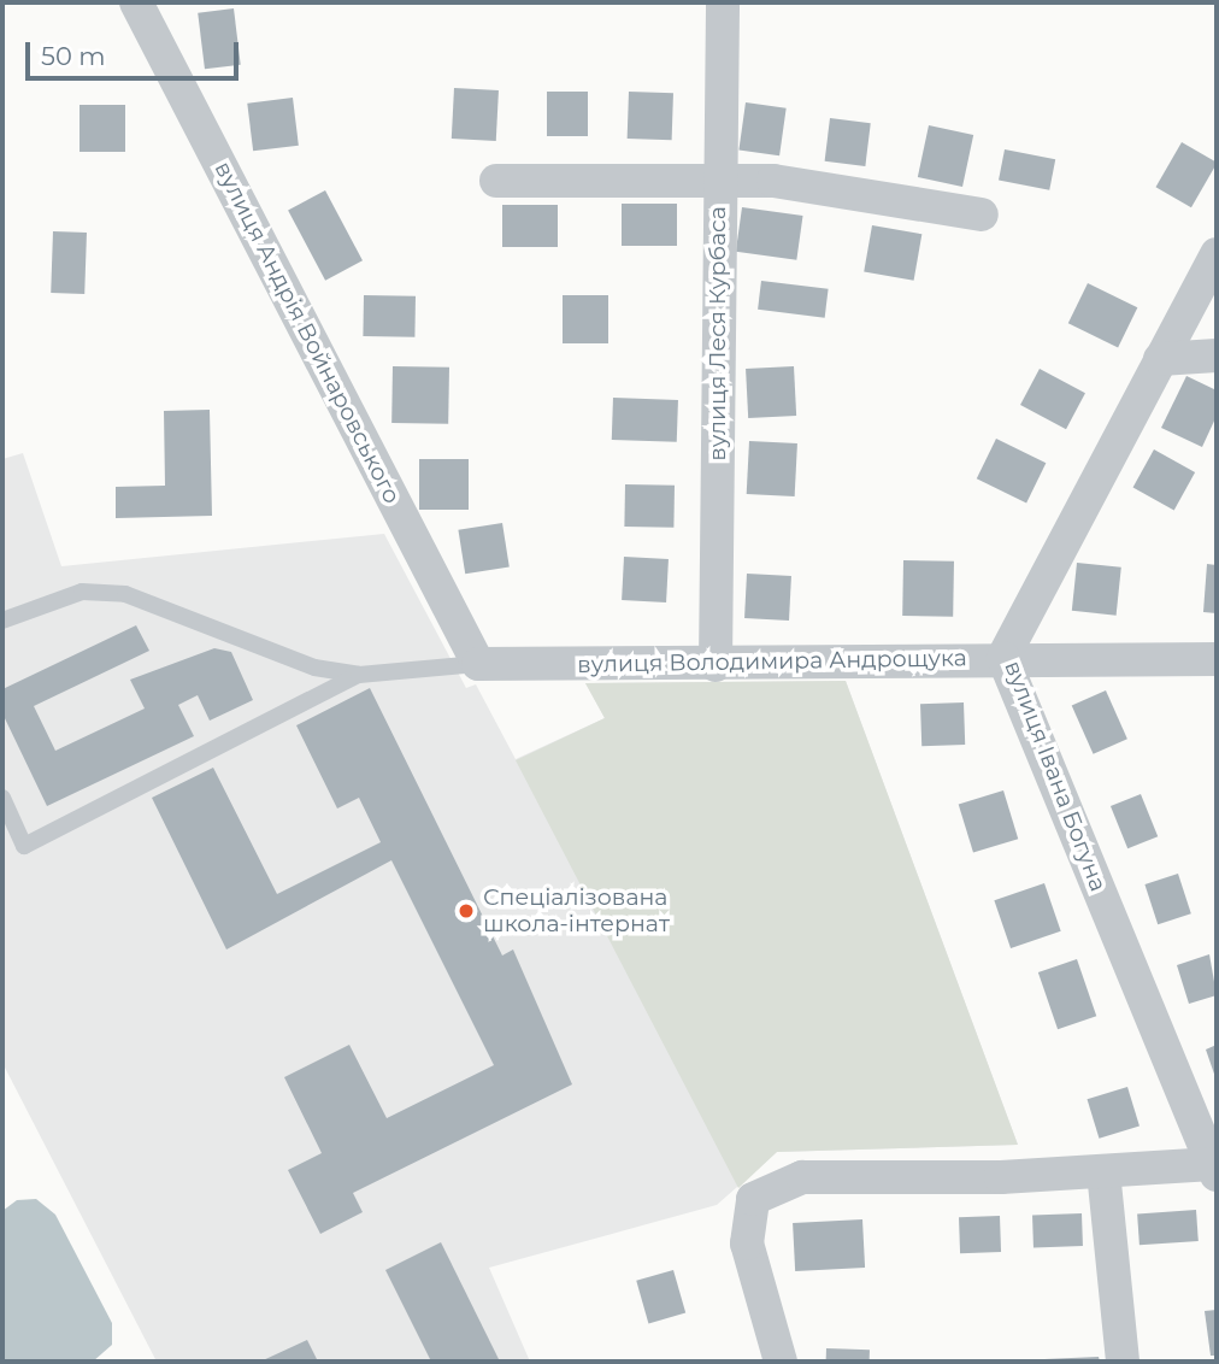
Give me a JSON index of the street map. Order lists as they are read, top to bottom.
{
  "streets": {
    "street": [
      "вулиця Андрія Войнаровського",
      "вулиця Леся Курбаса",
      "вулиця Володимира Андрощука",
      "вулиця Івана Богуна"
    ]
  },
  "crossings": [
    ["вулиця Андрія Войнаровського", "вулиця Володимира Андрощука"],
    ["вулиця Леся Курбаса", "вулиця Володимира Андрощука"],
    ["вулиця Володимира Андрощука", "вулиця Івана Богуна"]
  ],
  "places": ["Спеціалізована школа-інтернат"],
  "scale_bar": "50 m"
}
